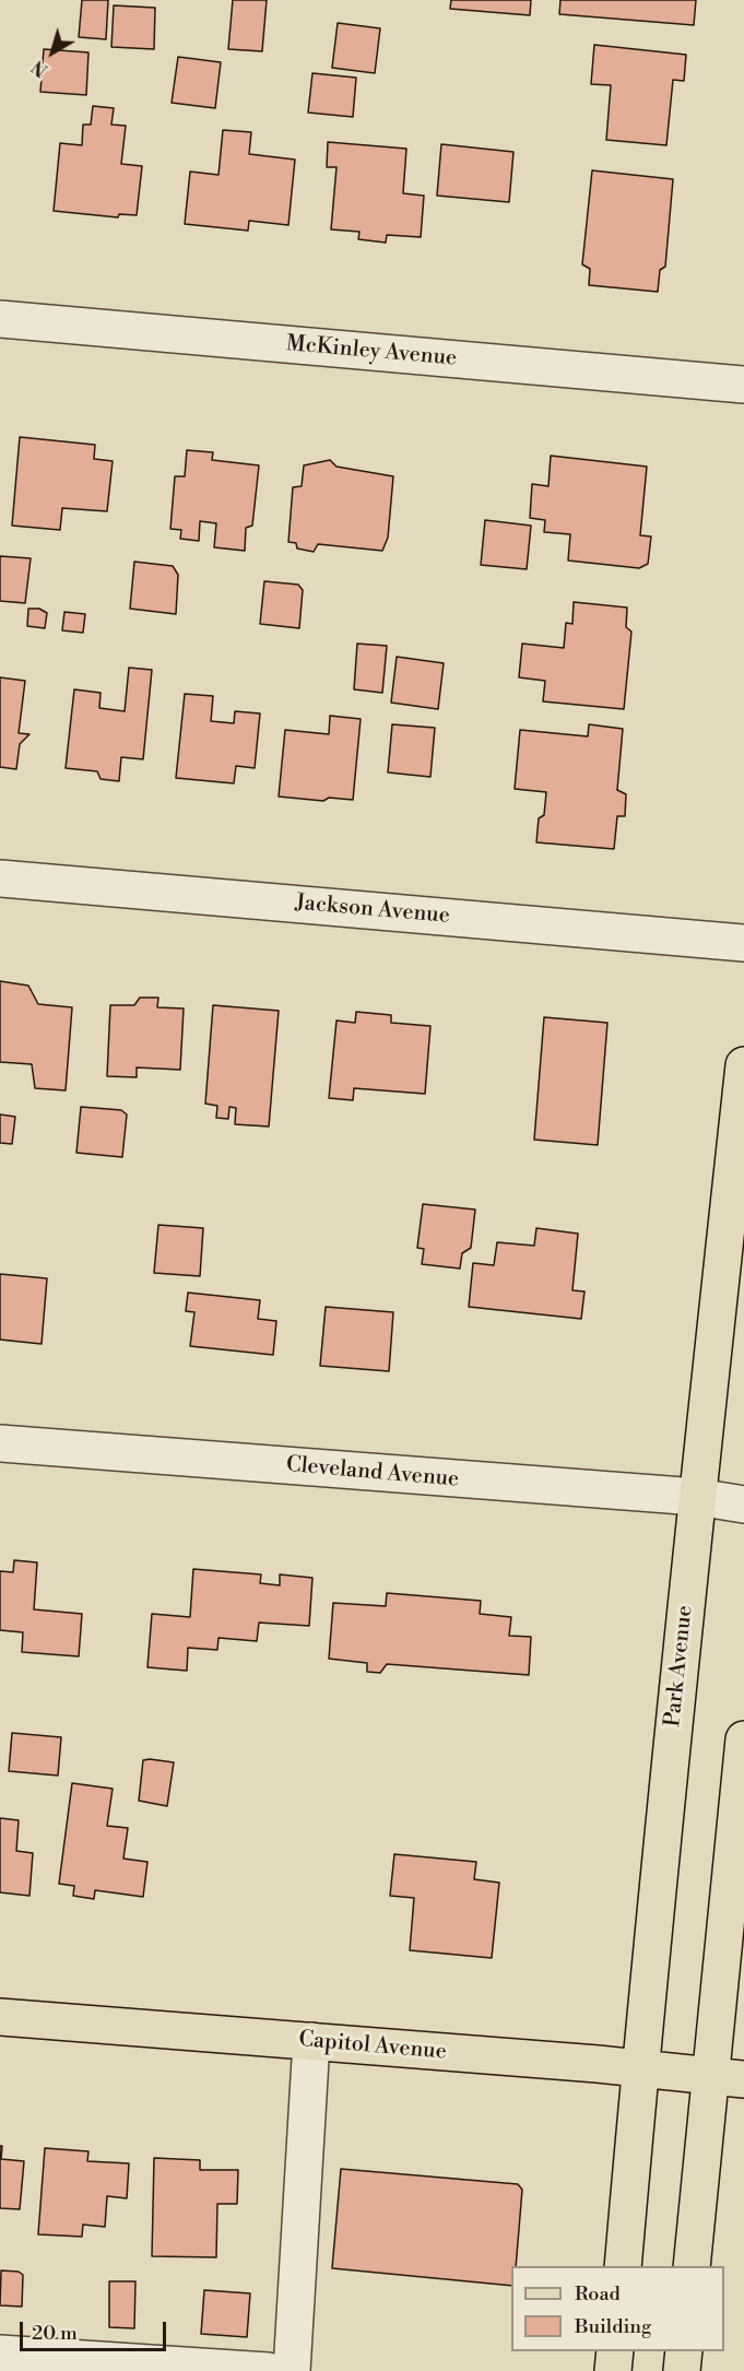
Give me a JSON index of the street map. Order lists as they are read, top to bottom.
{
  "streets": {
    "main road": ["Park Avenue", "Capitol Avenue"],
    "street": ["McKinley Avenue", "Jackson Avenue", "Cleveland Avenue"]
  },
  "crossings": [
    ["Cleveland Avenue", "Park Avenue"],
    ["Park Avenue", "Capitol Avenue"]
  ],
  "legend": ["Road", "Building"],
  "scale_bar": "20 m",
  "north": "bottom left"
}
